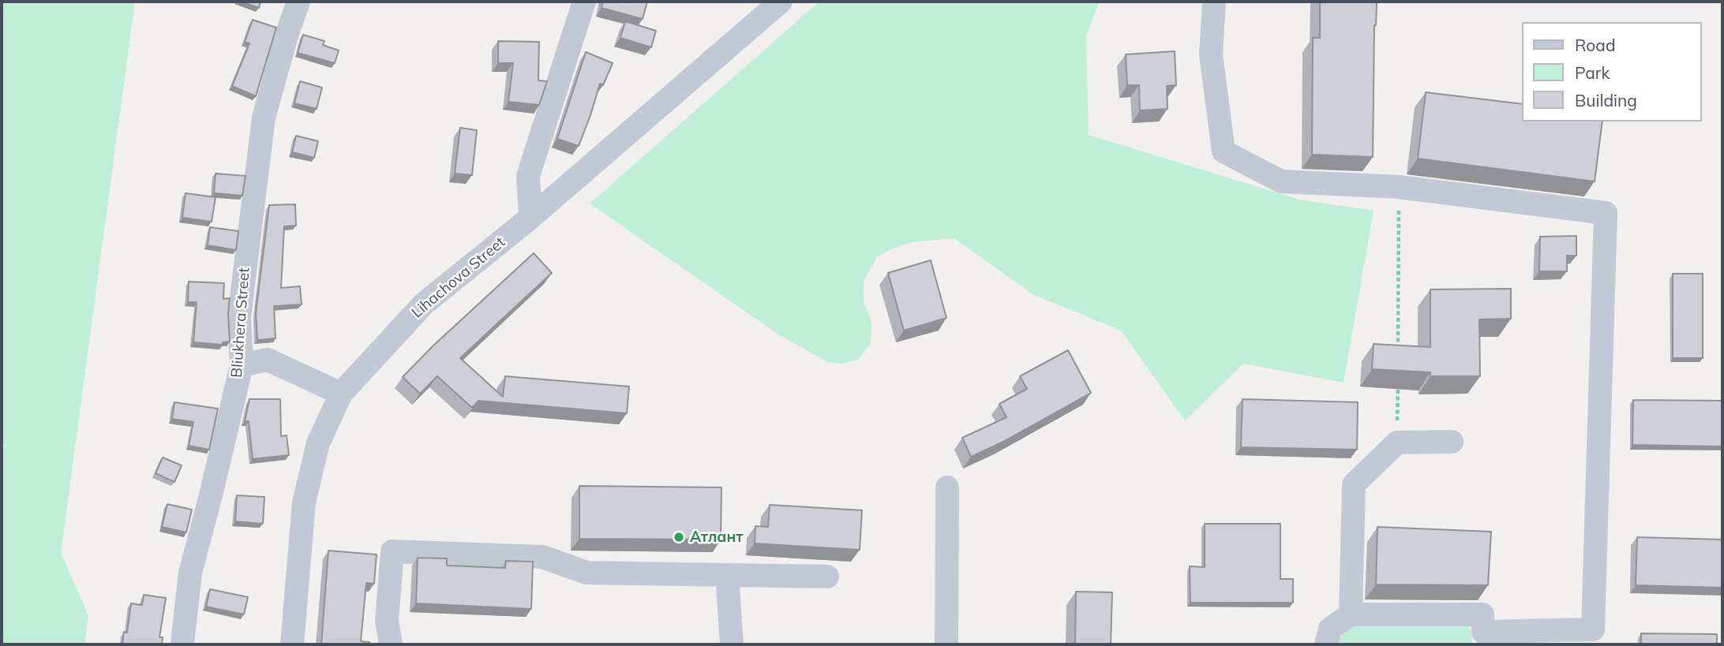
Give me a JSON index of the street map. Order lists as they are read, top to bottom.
{
  "streets": {
    "street": ["Lihachova Street", "Bliukhera Street"]
  },
  "places": ["Атлант"],
  "legend": ["Road", "Park", "Building"]
}
